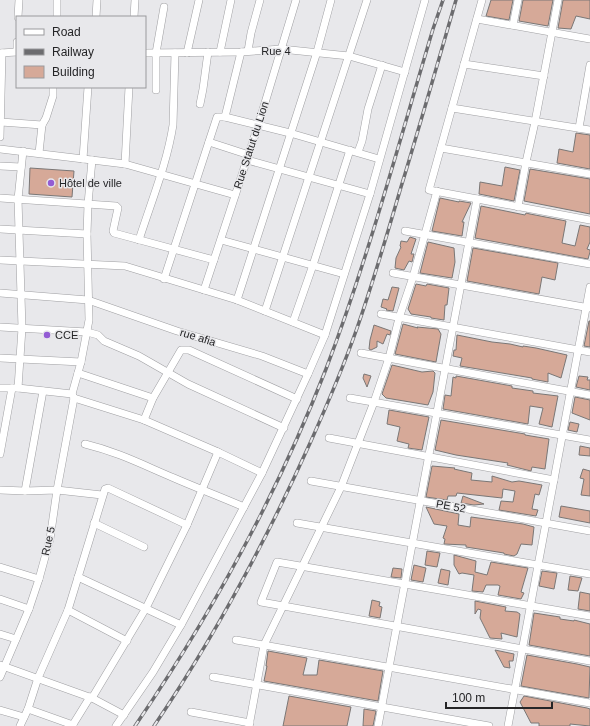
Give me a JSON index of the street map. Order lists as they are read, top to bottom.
{
  "streets": {
    "street": [
      "Rue 4",
      "Rue Statut du Lion",
      "rue afia",
      "PE 52",
      "Rue 5"
    ]
  },
  "crossings": [
    ["Rue 4", "Rue Statut du Lion"],
    ["rue afia", "Rue 5"]
  ],
  "places": ["Hôtel de ville", "CCE"],
  "legend": ["Road", "Railway", "Building"],
  "scale_bar": "100 m"
}
